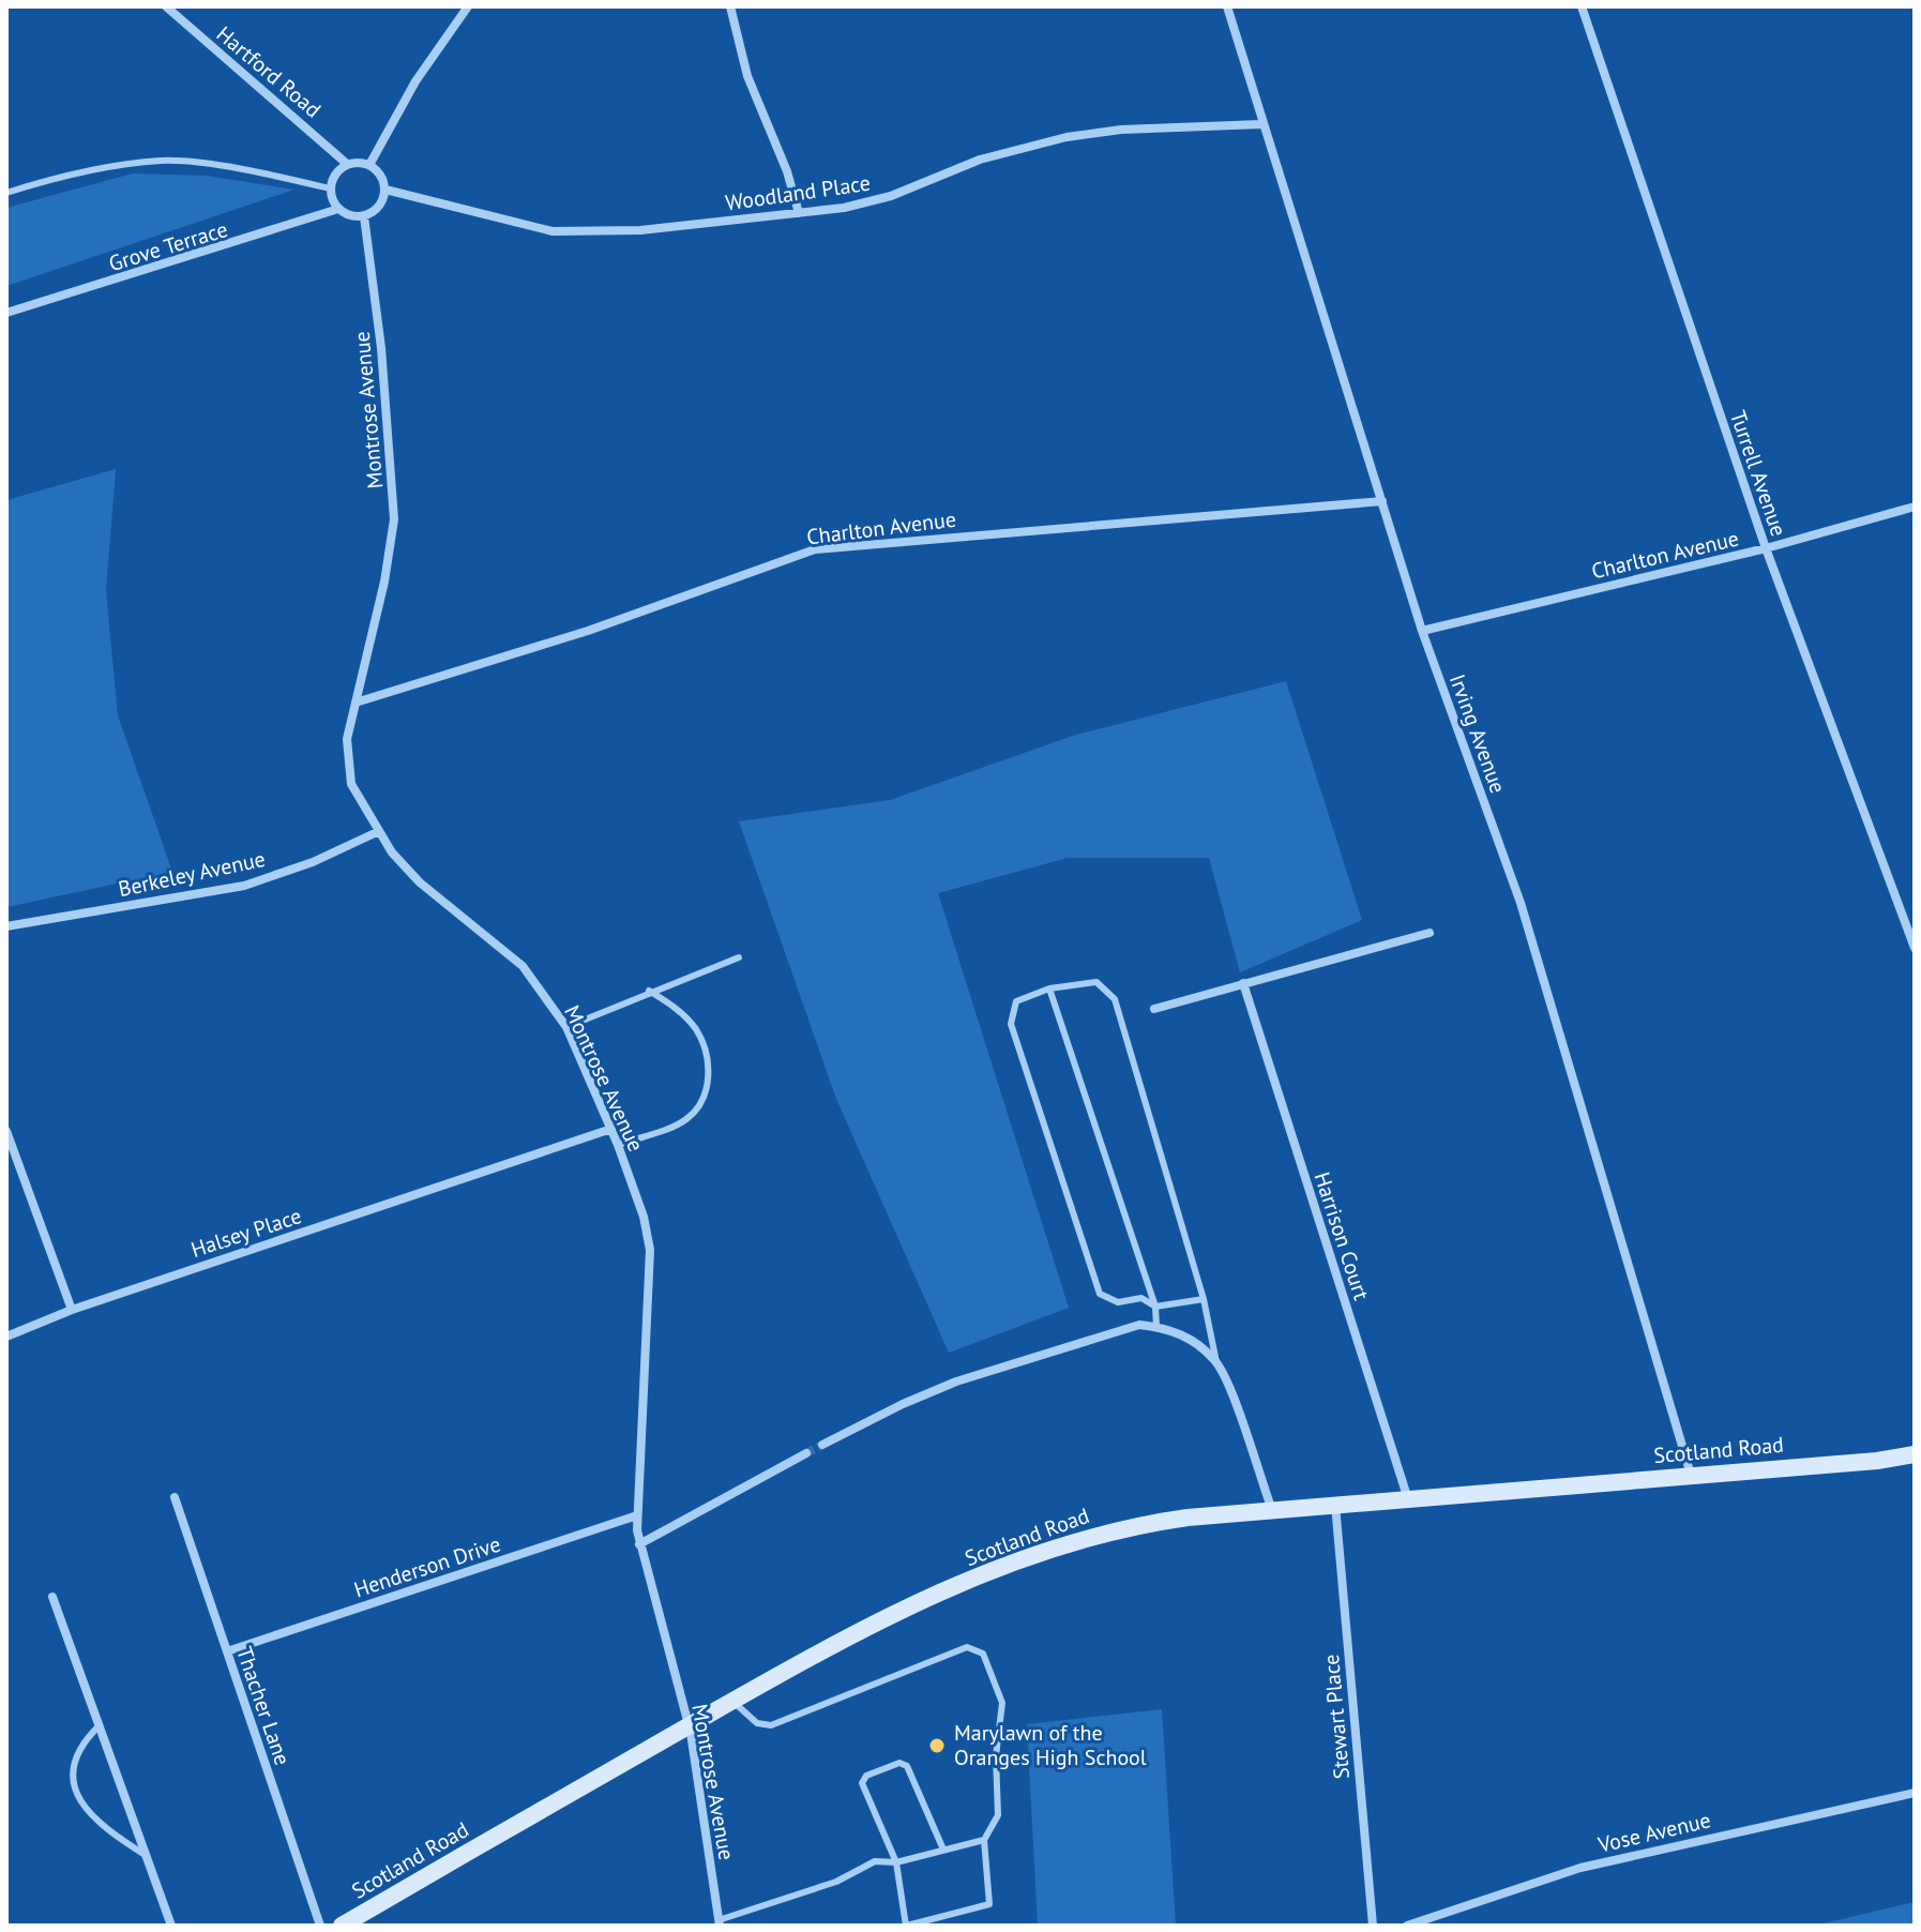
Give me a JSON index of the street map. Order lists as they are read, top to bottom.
{
  "streets": {
    "main road": ["Scotland Road"],
    "street": [
      "Hartford Road",
      "Woodland Place",
      "Grove Terrace",
      "Montrose Avenue",
      "Turrell Avenue",
      "Charlton Avenue",
      "Irving Avenue",
      "Berkeley Avenue",
      "Halsey Place",
      "Harrison Court",
      "Henderson Drive",
      "Thacher Lane",
      "Stewart Place",
      "Vose Avenue"
    ]
  },
  "crossings": [
    ["Hartford Road", "Woodland Place"],
    ["Hartford Road", "Grove Terrace"],
    ["Hartford Road", "Montrose Avenue"],
    ["Woodland Place", "Grove Terrace"],
    ["Woodland Place", "Montrose Avenue"],
    ["Woodland Place", "Irving Avenue"],
    ["Grove Terrace", "Montrose Avenue"],
    ["Montrose Avenue", "Charlton Avenue"],
    ["Montrose Avenue", "Berkeley Avenue"],
    ["Montrose Avenue", "Halsey Place"],
    ["Montrose Avenue", "Scotland Road"],
    ["Montrose Avenue", "Henderson Drive"],
    ["Turrell Avenue", "Charlton Avenue"],
    ["Charlton Avenue", "Irving Avenue"],
    ["Irving Avenue", "Scotland Road"],
    ["Harrison Court", "Scotland Road"],
    ["Scotland Road", "Stewart Place"],
    ["Henderson Drive", "Thacher Lane"]
  ],
  "places": ["Marylawn of the Oranges High School"]
}
